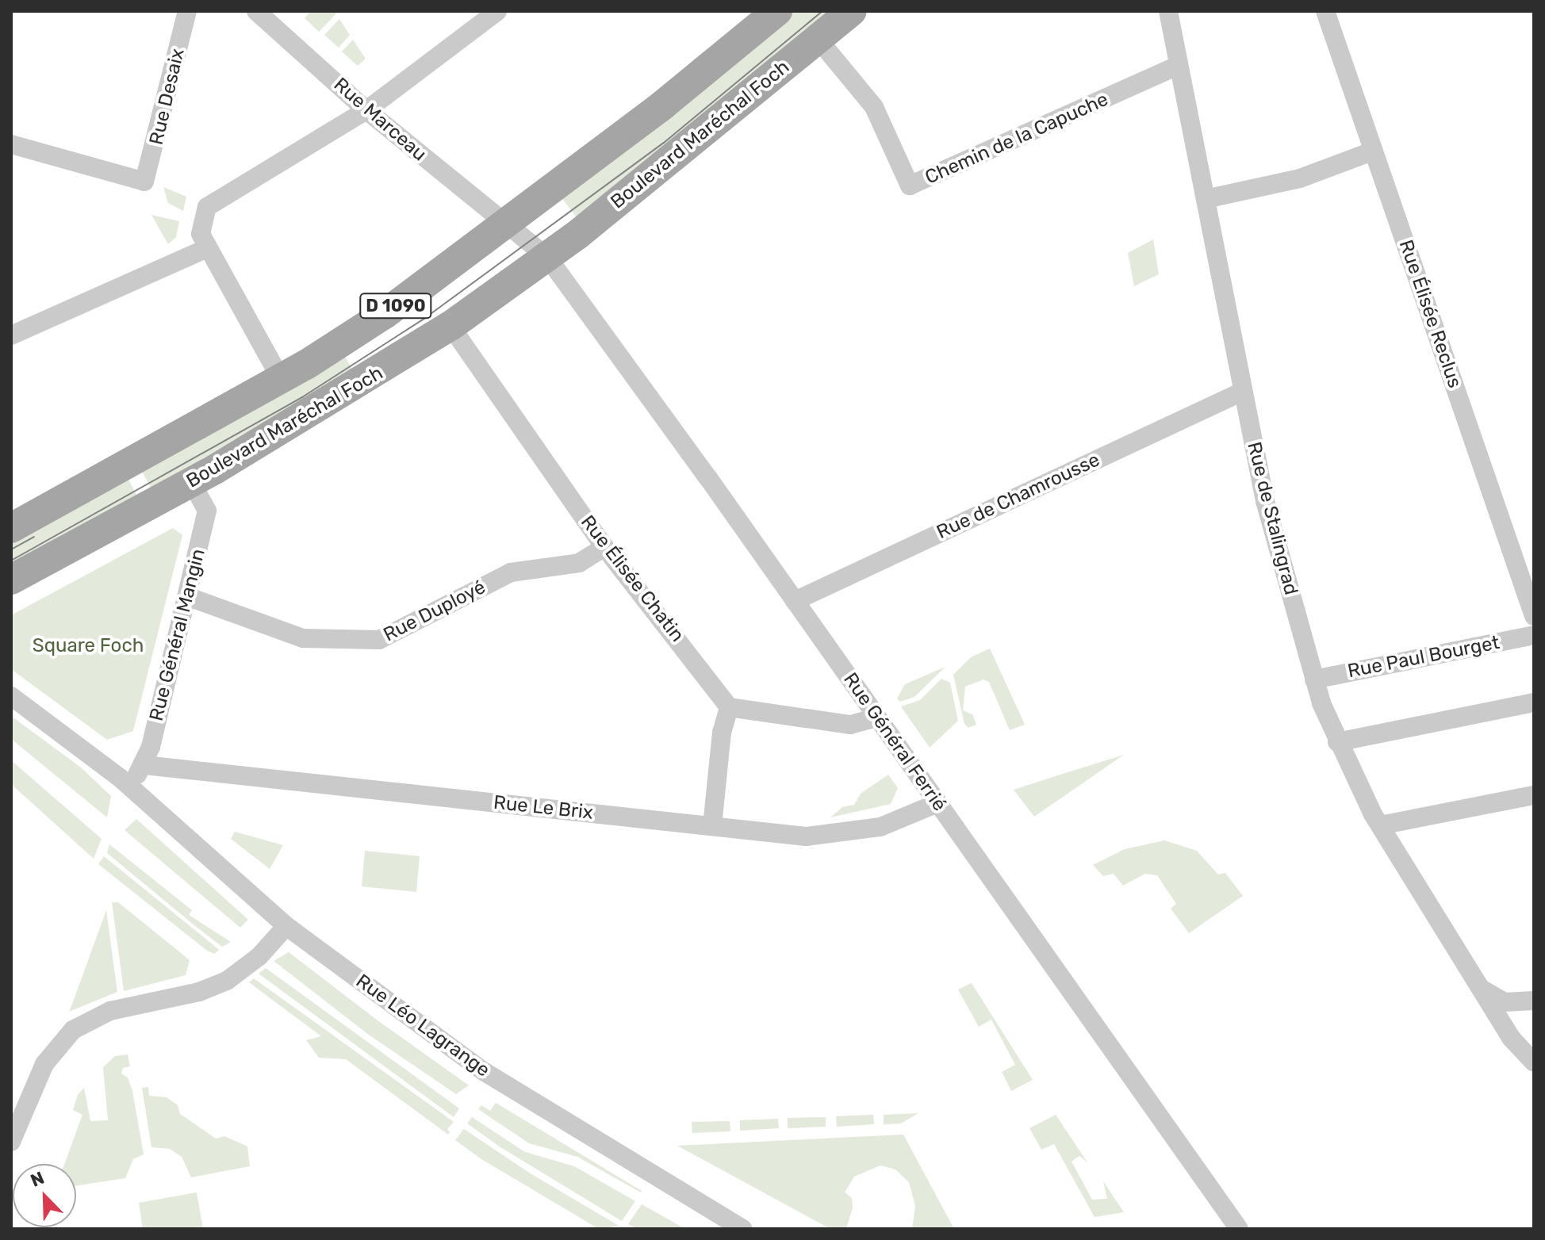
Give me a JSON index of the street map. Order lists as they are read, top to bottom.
{
  "streets": {
    "main road": ["Boulevard Maréchal Foch", "D 1090"],
    "street": [
      "Rue Desaix",
      "Rue Marceau",
      "Chemin de la Capuche",
      "Rue Élisée Reclus",
      "Rue de Chamrousse",
      "Rue de Stalingrad",
      "Rue Élisée Chatin",
      "Rue Duployé",
      "Rue Général Mangin",
      "Rue Paul Bourget",
      "Rue Général Ferrié",
      "Rue Le Brix",
      "Rue Léo Lagrange"
    ]
  },
  "crossings": [
    ["Rue Marceau", "D 1090"],
    ["Boulevard Maréchal Foch", "Chemin de la Capuche"],
    ["Boulevard Maréchal Foch", "Rue Élisée Chatin"],
    ["Boulevard Maréchal Foch", "Rue Général Mangin"],
    ["Boulevard Maréchal Foch", "Rue Général Ferrié"],
    ["Chemin de la Capuche", "Rue de Stalingrad"],
    ["Rue de Chamrousse", "Rue de Stalingrad"],
    ["Rue de Chamrousse", "Rue Général Ferrié"],
    ["Rue de Stalingrad", "Rue Paul Bourget"],
    ["Rue Élisée Chatin", "Rue Duployé"],
    ["Rue Duployé", "Rue Général Mangin"],
    ["Rue Général Mangin", "Rue Le Brix"],
    ["Rue Général Mangin", "Rue Léo Lagrange"],
    ["Rue Général Ferrié", "Rue Le Brix"]
  ],
  "parks": ["Square Foch"],
  "north": "top left"
}
